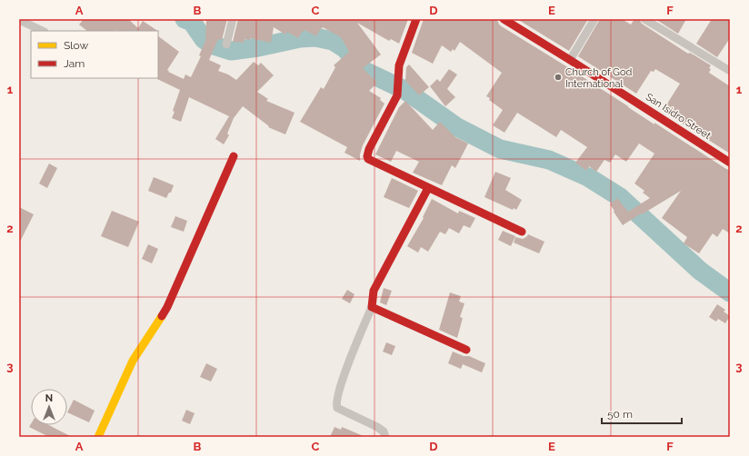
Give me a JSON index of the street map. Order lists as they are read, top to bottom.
{
  "streets": {
    "street": ["San Isidro Street"]
  },
  "places": ["Church of God International"],
  "legend": ["Slow", "Jam"],
  "scale_bar": "50 m",
  "north": "top",
  "grid": {
    "columns": [
      "A",
      "B",
      "C",
      "D",
      "E",
      "F"
    ],
    "rows": ["1", "2", "3"]
  }
}
